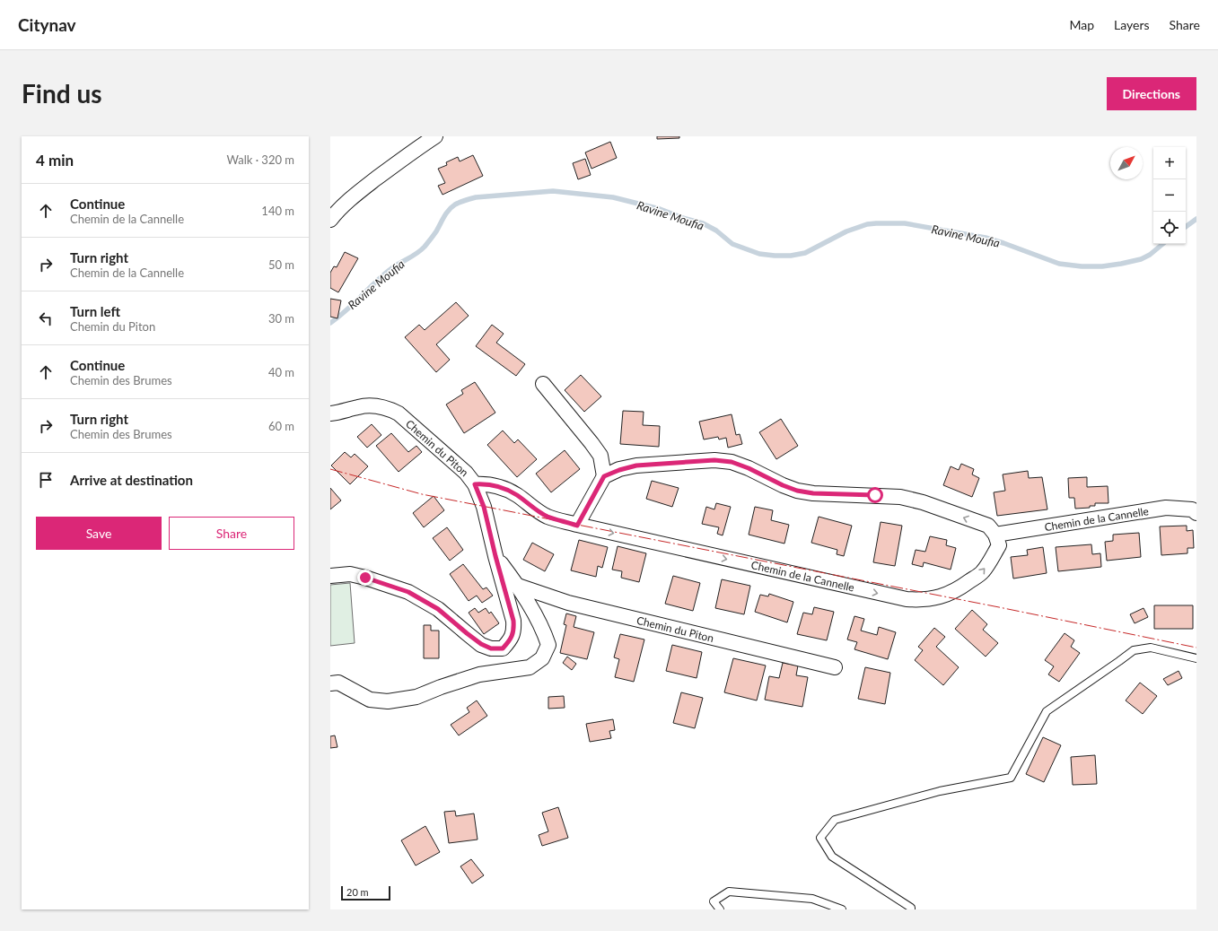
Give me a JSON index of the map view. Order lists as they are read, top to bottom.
{
  "streets": {
    "street": ["Chemin du Piton", "Chemin de la Cannelle"]
  },
  "crossings": [
    ["Chemin du Piton", "Chemin de la Cannelle"]
  ],
  "water": ["Ravine Moufia"],
  "scale_bar": "20 m",
  "north": "top right",
  "page": {
    "header": "Citynav",
    "nav": ["Map", "Layers", "Share"],
    "buttons": [
      "Directions",
      ["Save", "Share"]
    ],
    "title": "Find us",
    "heading": ["4 min", "Walk · 320 m"],
    "map_buttons": ["+", "−"],
    "list": [
      ["Continue", "Chemin de la Cannelle", "140 m"],
      ["Turn right", "Chemin de la Cannelle", "50 m"],
      ["Turn left", "Chemin du Piton", "30 m"],
      ["Continue", "Chemin des Brumes", "40 m"],
      ["Turn right", "Chemin des Brumes", "60 m"],
      "Arrive at destination"
    ],
    "scale": "20 m"
  }
}
